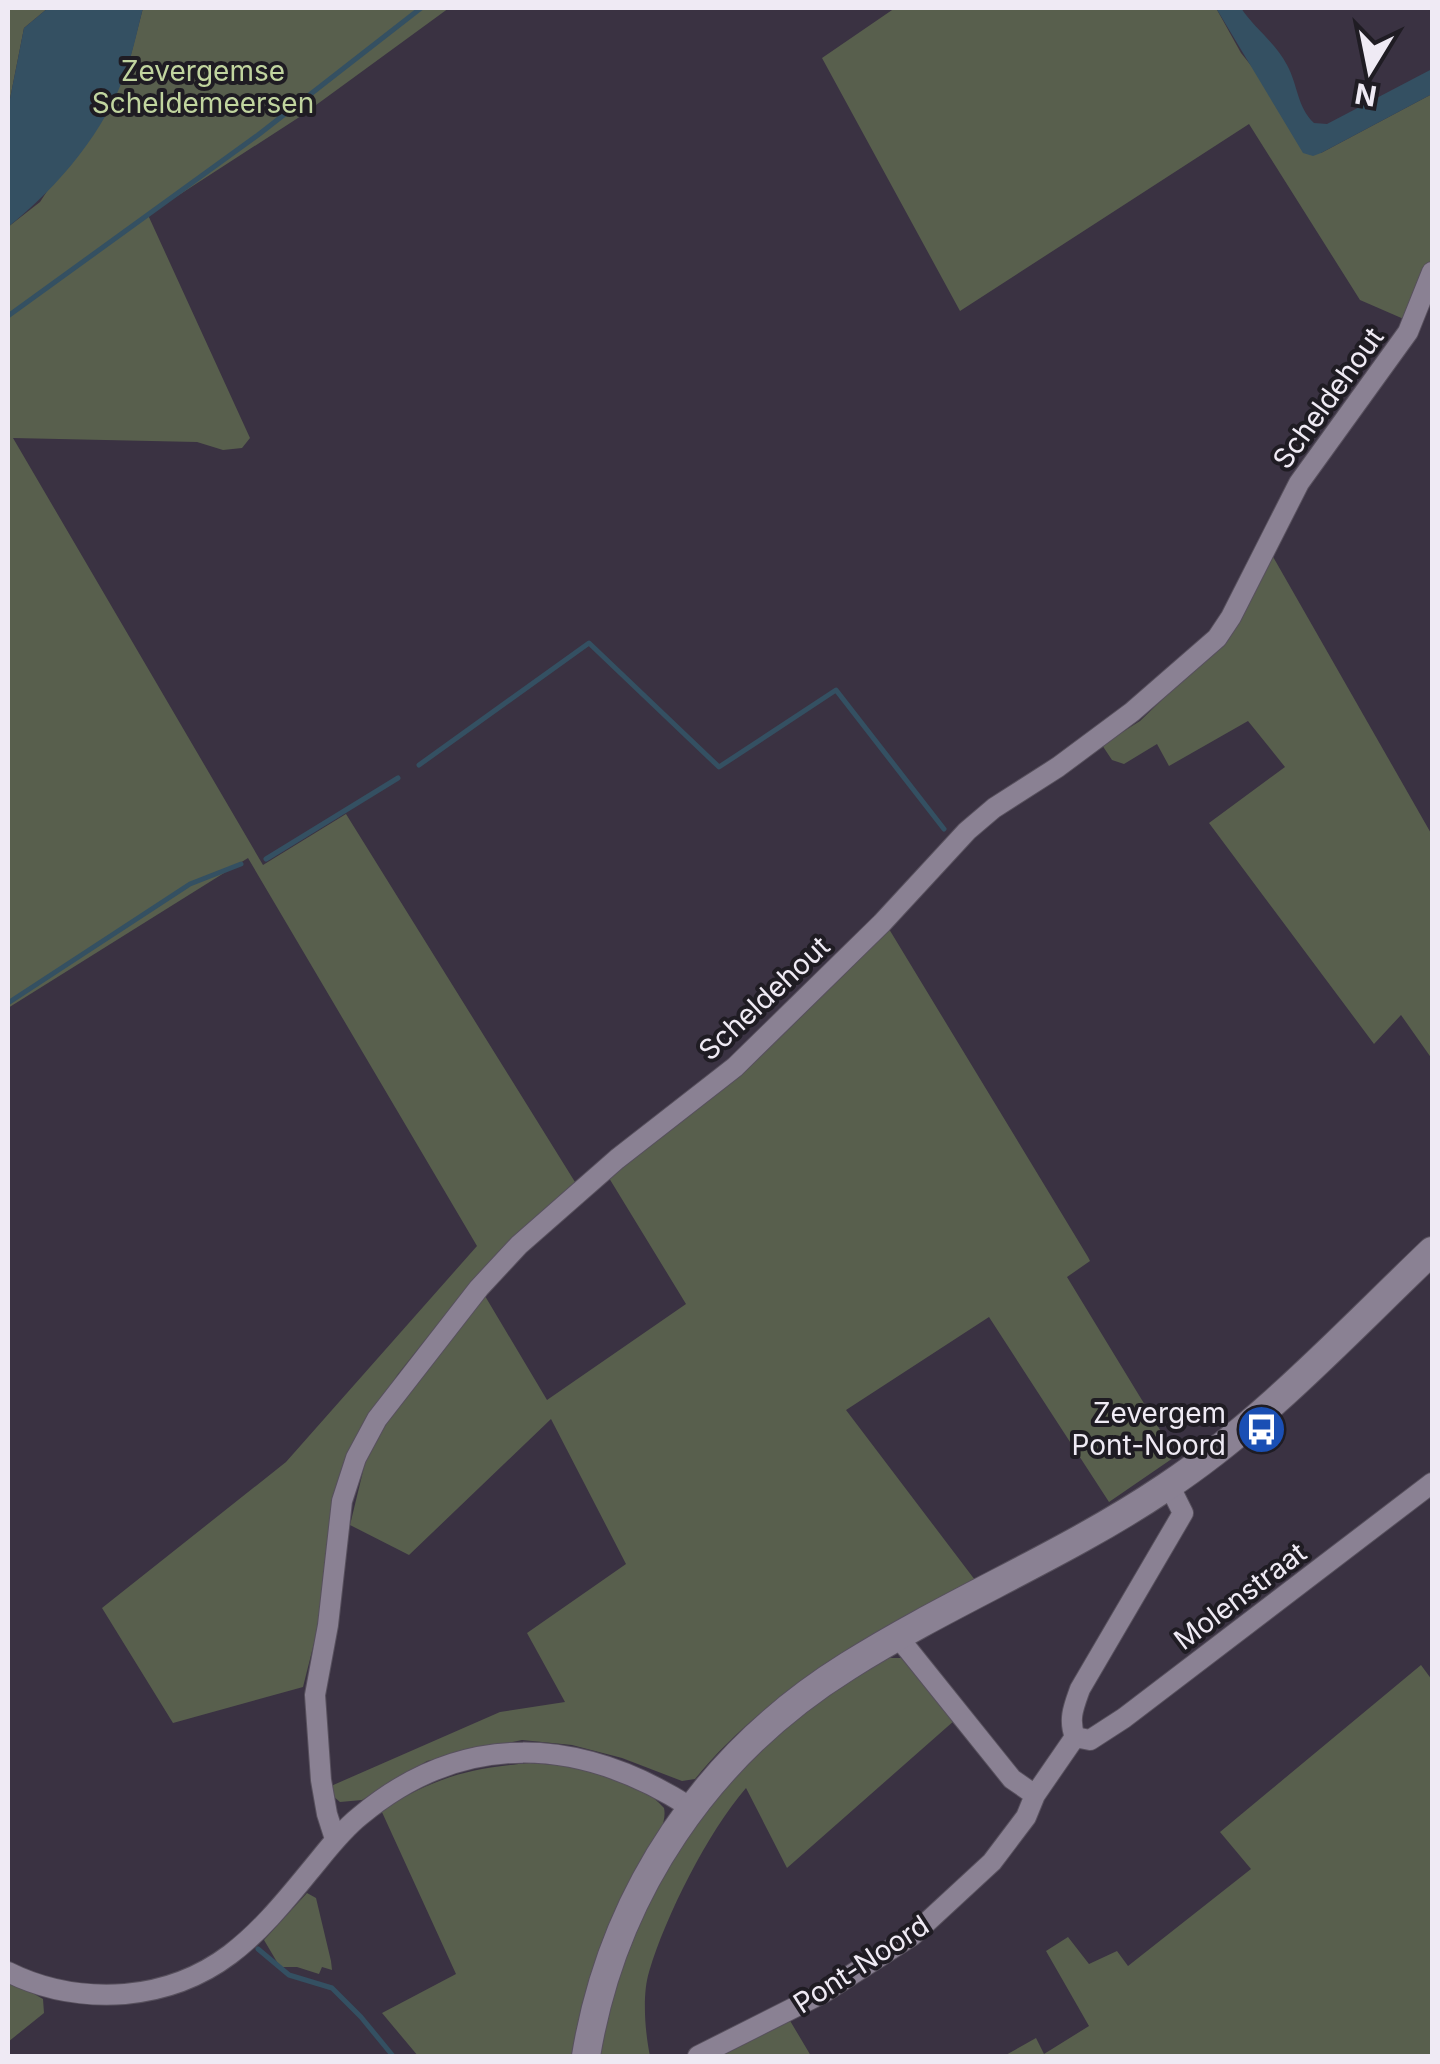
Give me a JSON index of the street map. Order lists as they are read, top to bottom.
{
  "streets": {
    "street": ["Scheldehout", "Molenstraat", "Pont-Noord"]
  },
  "crossings": [
    ["Molenstraat", "Pont-Noord"]
  ],
  "parks": ["Zevergemse Scheldemeersen"],
  "places": {
    "bus stop": ["Zevergem Pont-Noord"]
  },
  "north": "bottom"
}
